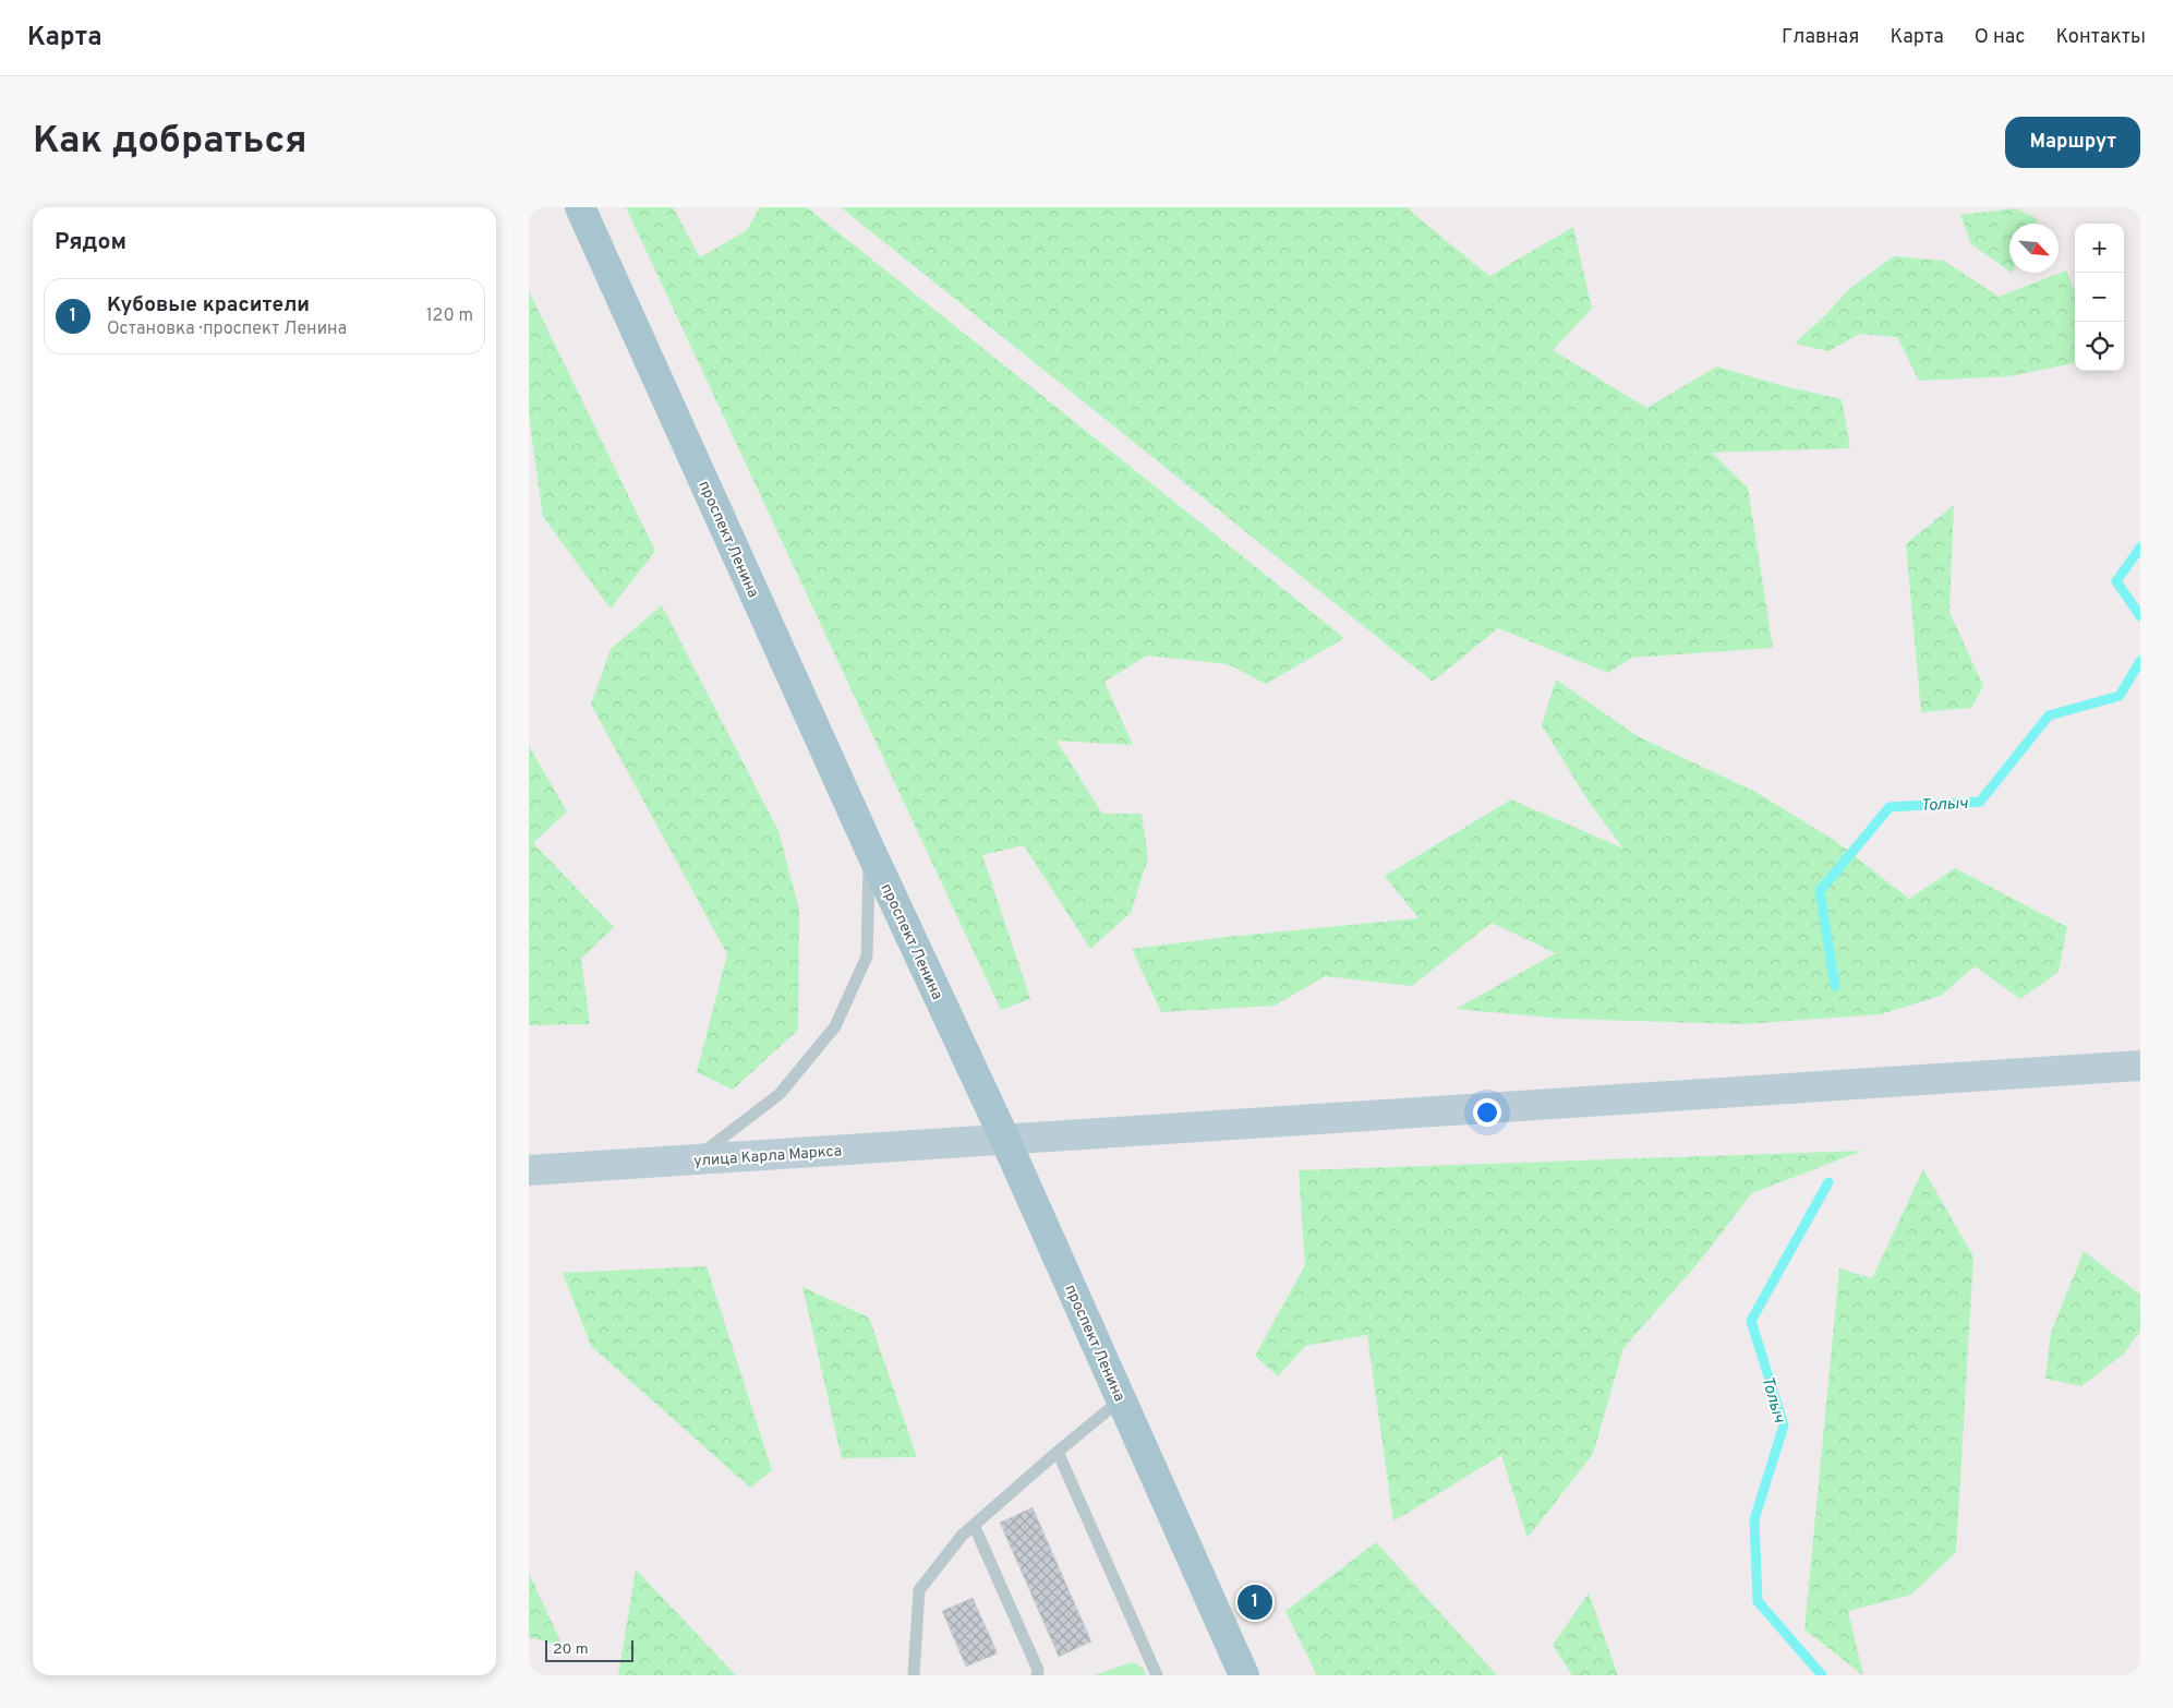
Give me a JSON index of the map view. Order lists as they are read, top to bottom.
{
  "streets": {
    "main road": ["проспект Ленина"],
    "street": ["улица Карла Маркса"]
  },
  "crossings": [
    ["проспект Ленина", "улица Карла Маркса"]
  ],
  "water": ["Толыч"],
  "scale_bar": "20 m",
  "north": "bottom right",
  "page": {
    "header": "Карта",
    "nav": [
      "Главная",
      "Карта",
      "О нас",
      "Контакты"
    ],
    "buttons": "Маршрут",
    "title": "Как добраться",
    "heading": "Рядом",
    "map_buttons": ["+", "−"],
    "list": [
      {
        "mark": "1",
        "name": "Кубовые красители",
        "note": "Остановка · проспект Ленина",
        "value": "120 m"
      }
    ],
    "pins": "1",
    "scale": "20 m"
  }
}
